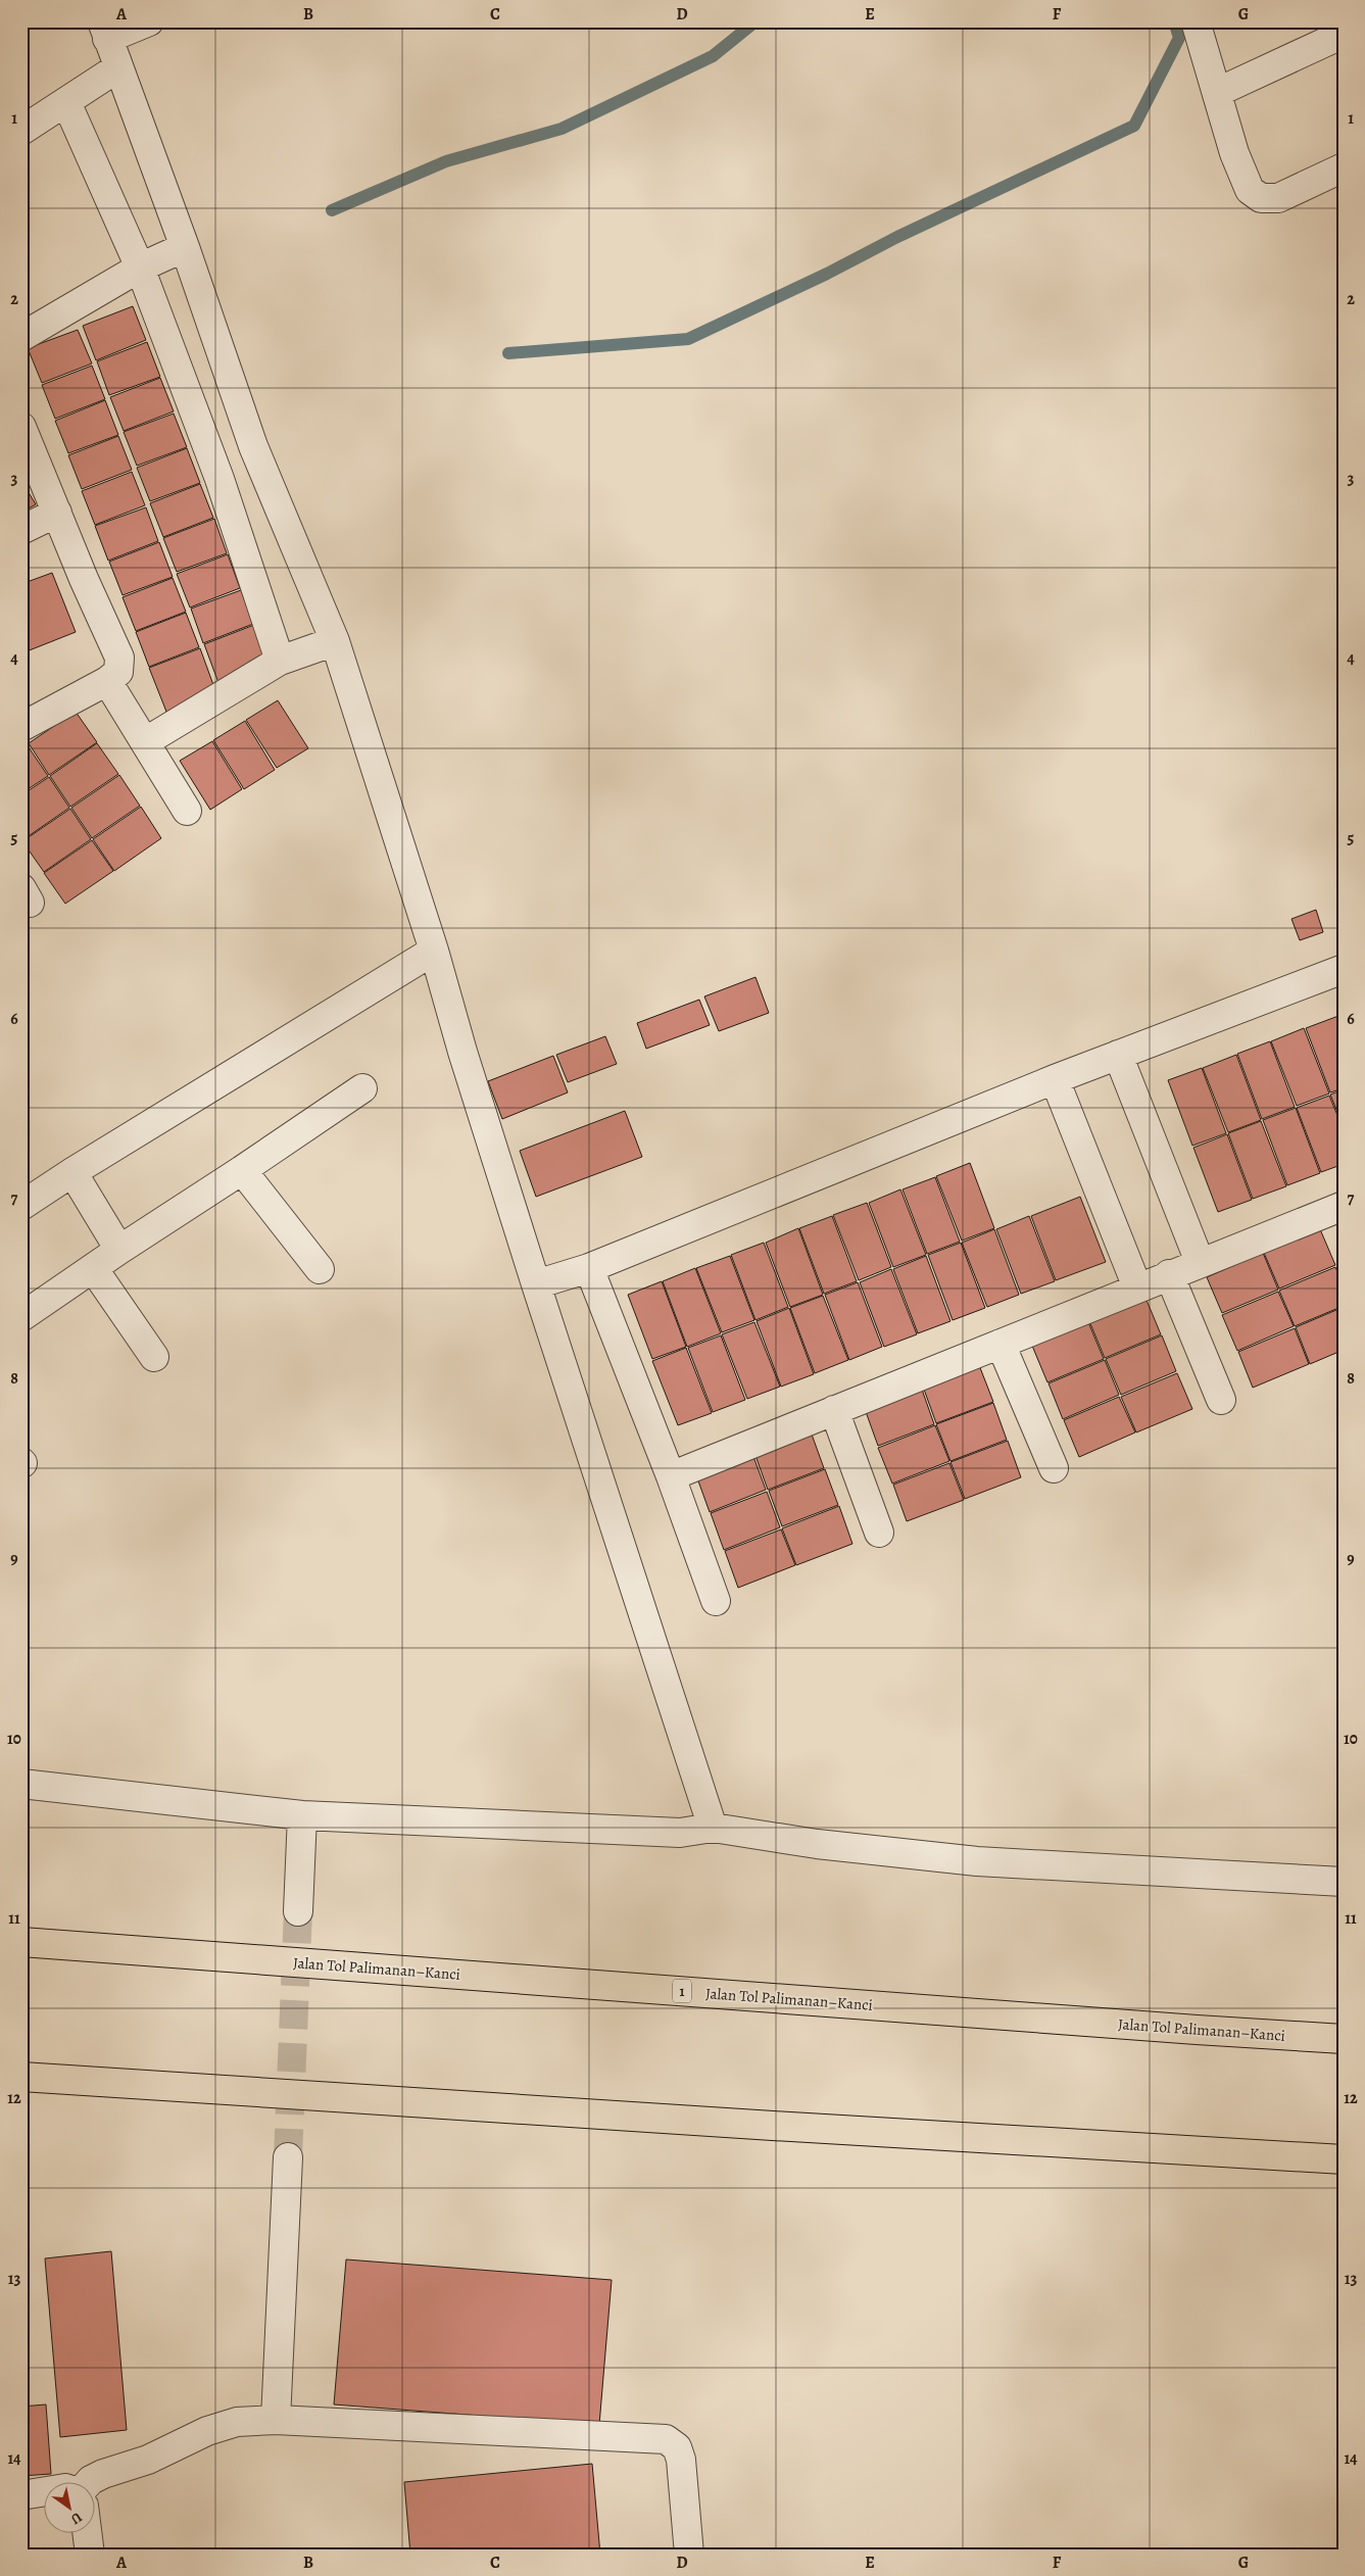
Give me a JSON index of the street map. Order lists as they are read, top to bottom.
{
  "streets": {
    "highway": ["Jalan Tol Palimanan–Kanci", "1"]
  },
  "north": "bottom right",
  "grid": {
    "columns": [
      "A",
      "B",
      "C",
      "D",
      "E",
      "F",
      "G"
    ],
    "rows": [
      "1",
      "2",
      "3",
      "4",
      "5",
      "6",
      "7",
      "8",
      "9",
      "10",
      "11",
      "12",
      "13",
      "14"
    ]
  }
}
